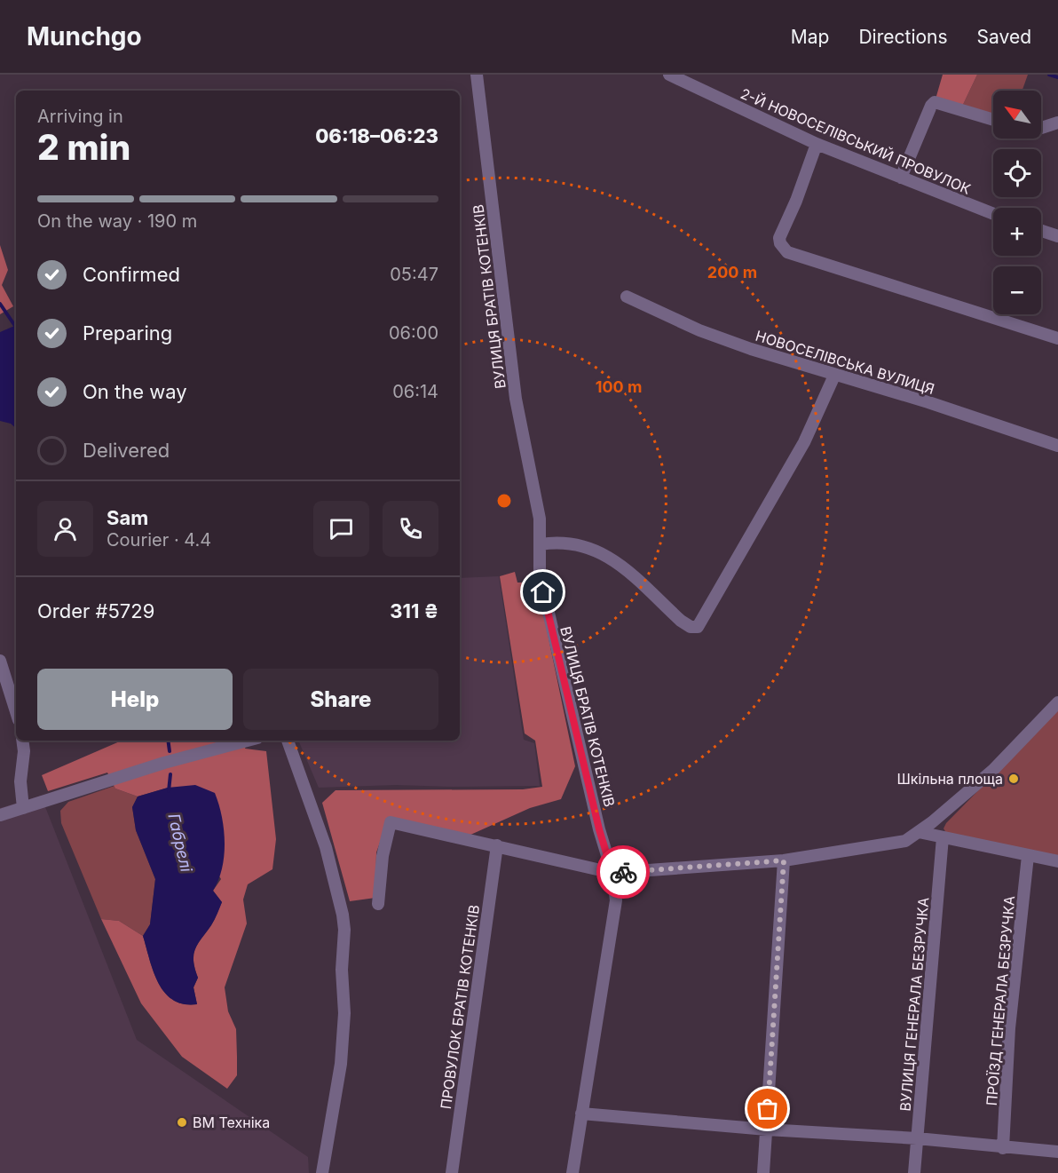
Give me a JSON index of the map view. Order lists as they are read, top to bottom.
{
  "streets": {
    "street": [
      "2-Й НОВОСЕЛІВСЬКИЙ ПРОВУЛОК",
      "ВУЛИЦЯ БРАТІВ КОТЕНКІВ",
      "НОВОСЕЛІВСЬКА ВУЛИЦЯ",
      "ПРОЇЗД ГЕНЕРАЛА БЕЗРУЧКА",
      "ВУЛИЦЯ ГЕНЕРАЛА БЕЗРУЧКА",
      "ПРОВУЛОК БРАТІВ КОТЕНКІВ"
    ]
  },
  "water": ["Габрелі"],
  "places": ["Шкільна площа", "ВМ Техніка"],
  "north": "top left",
  "page": {
    "header": "Munchgo",
    "nav": ["Map", "Directions", "Saved"],
    "map_buttons": ["+", "−"],
    "heading": ["2 min", "Arriving in", "06:18–06:23"],
    "panel": [
      "Sam",
      "Courier · 4.4",
      "Order #5729",
      "311 ₴"
    ],
    "bar": "On the way · 190 m",
    "list": [
      ["Confirmed", "05:47"],
      ["Preparing", "06:00"],
      ["On the way", "06:14"],
      "Delivered"
    ],
    "buttons": ["Help", "Share"]
  },
  "rings": ["200 m", "100 m"]
}
